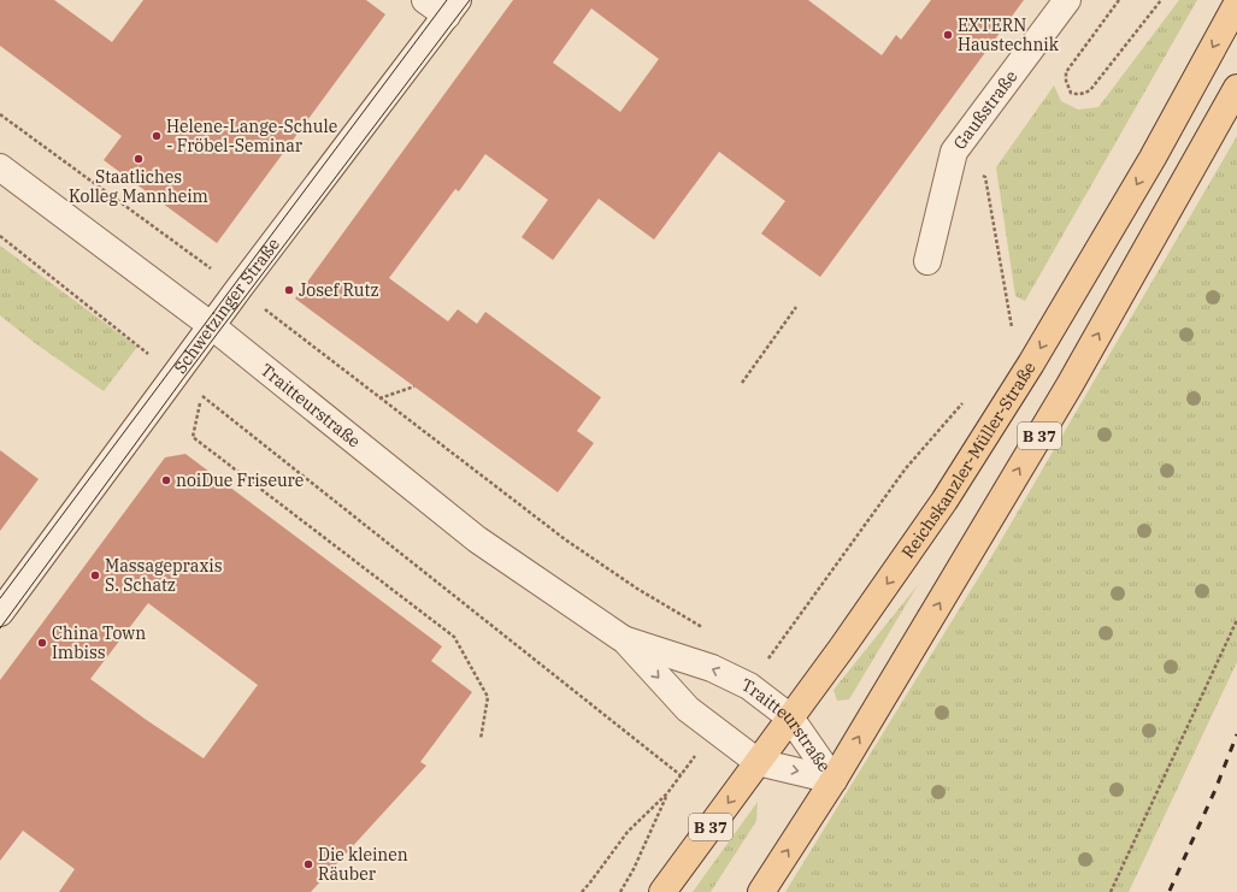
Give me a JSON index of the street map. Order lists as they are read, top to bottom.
{
  "streets": {
    "main road": ["B 37", "Reichskanzler-Müller-Straße"],
    "street": ["Gaußstraße", "Schwetzinger Straße", "Traitteurstraße"]
  },
  "crossings": [
    ["Schwetzinger Straße", "Traitteurstraße"],
    ["Traitteurstraße", "B 37"],
    ["Traitteurstraße", "Reichskanzler-Müller-Straße"]
  ],
  "places": [
    "EXTERN Haustechnik",
    "Helene-Lange-Schule - Fröbel-Seminar",
    "Staatliches Kolleg Mannheim",
    "Josef Rutz",
    "noiDue Friseure",
    "Massagepraxis S. Schatz",
    "China Town Imbiss",
    "Die kleinen Räuber"
  ]
}
